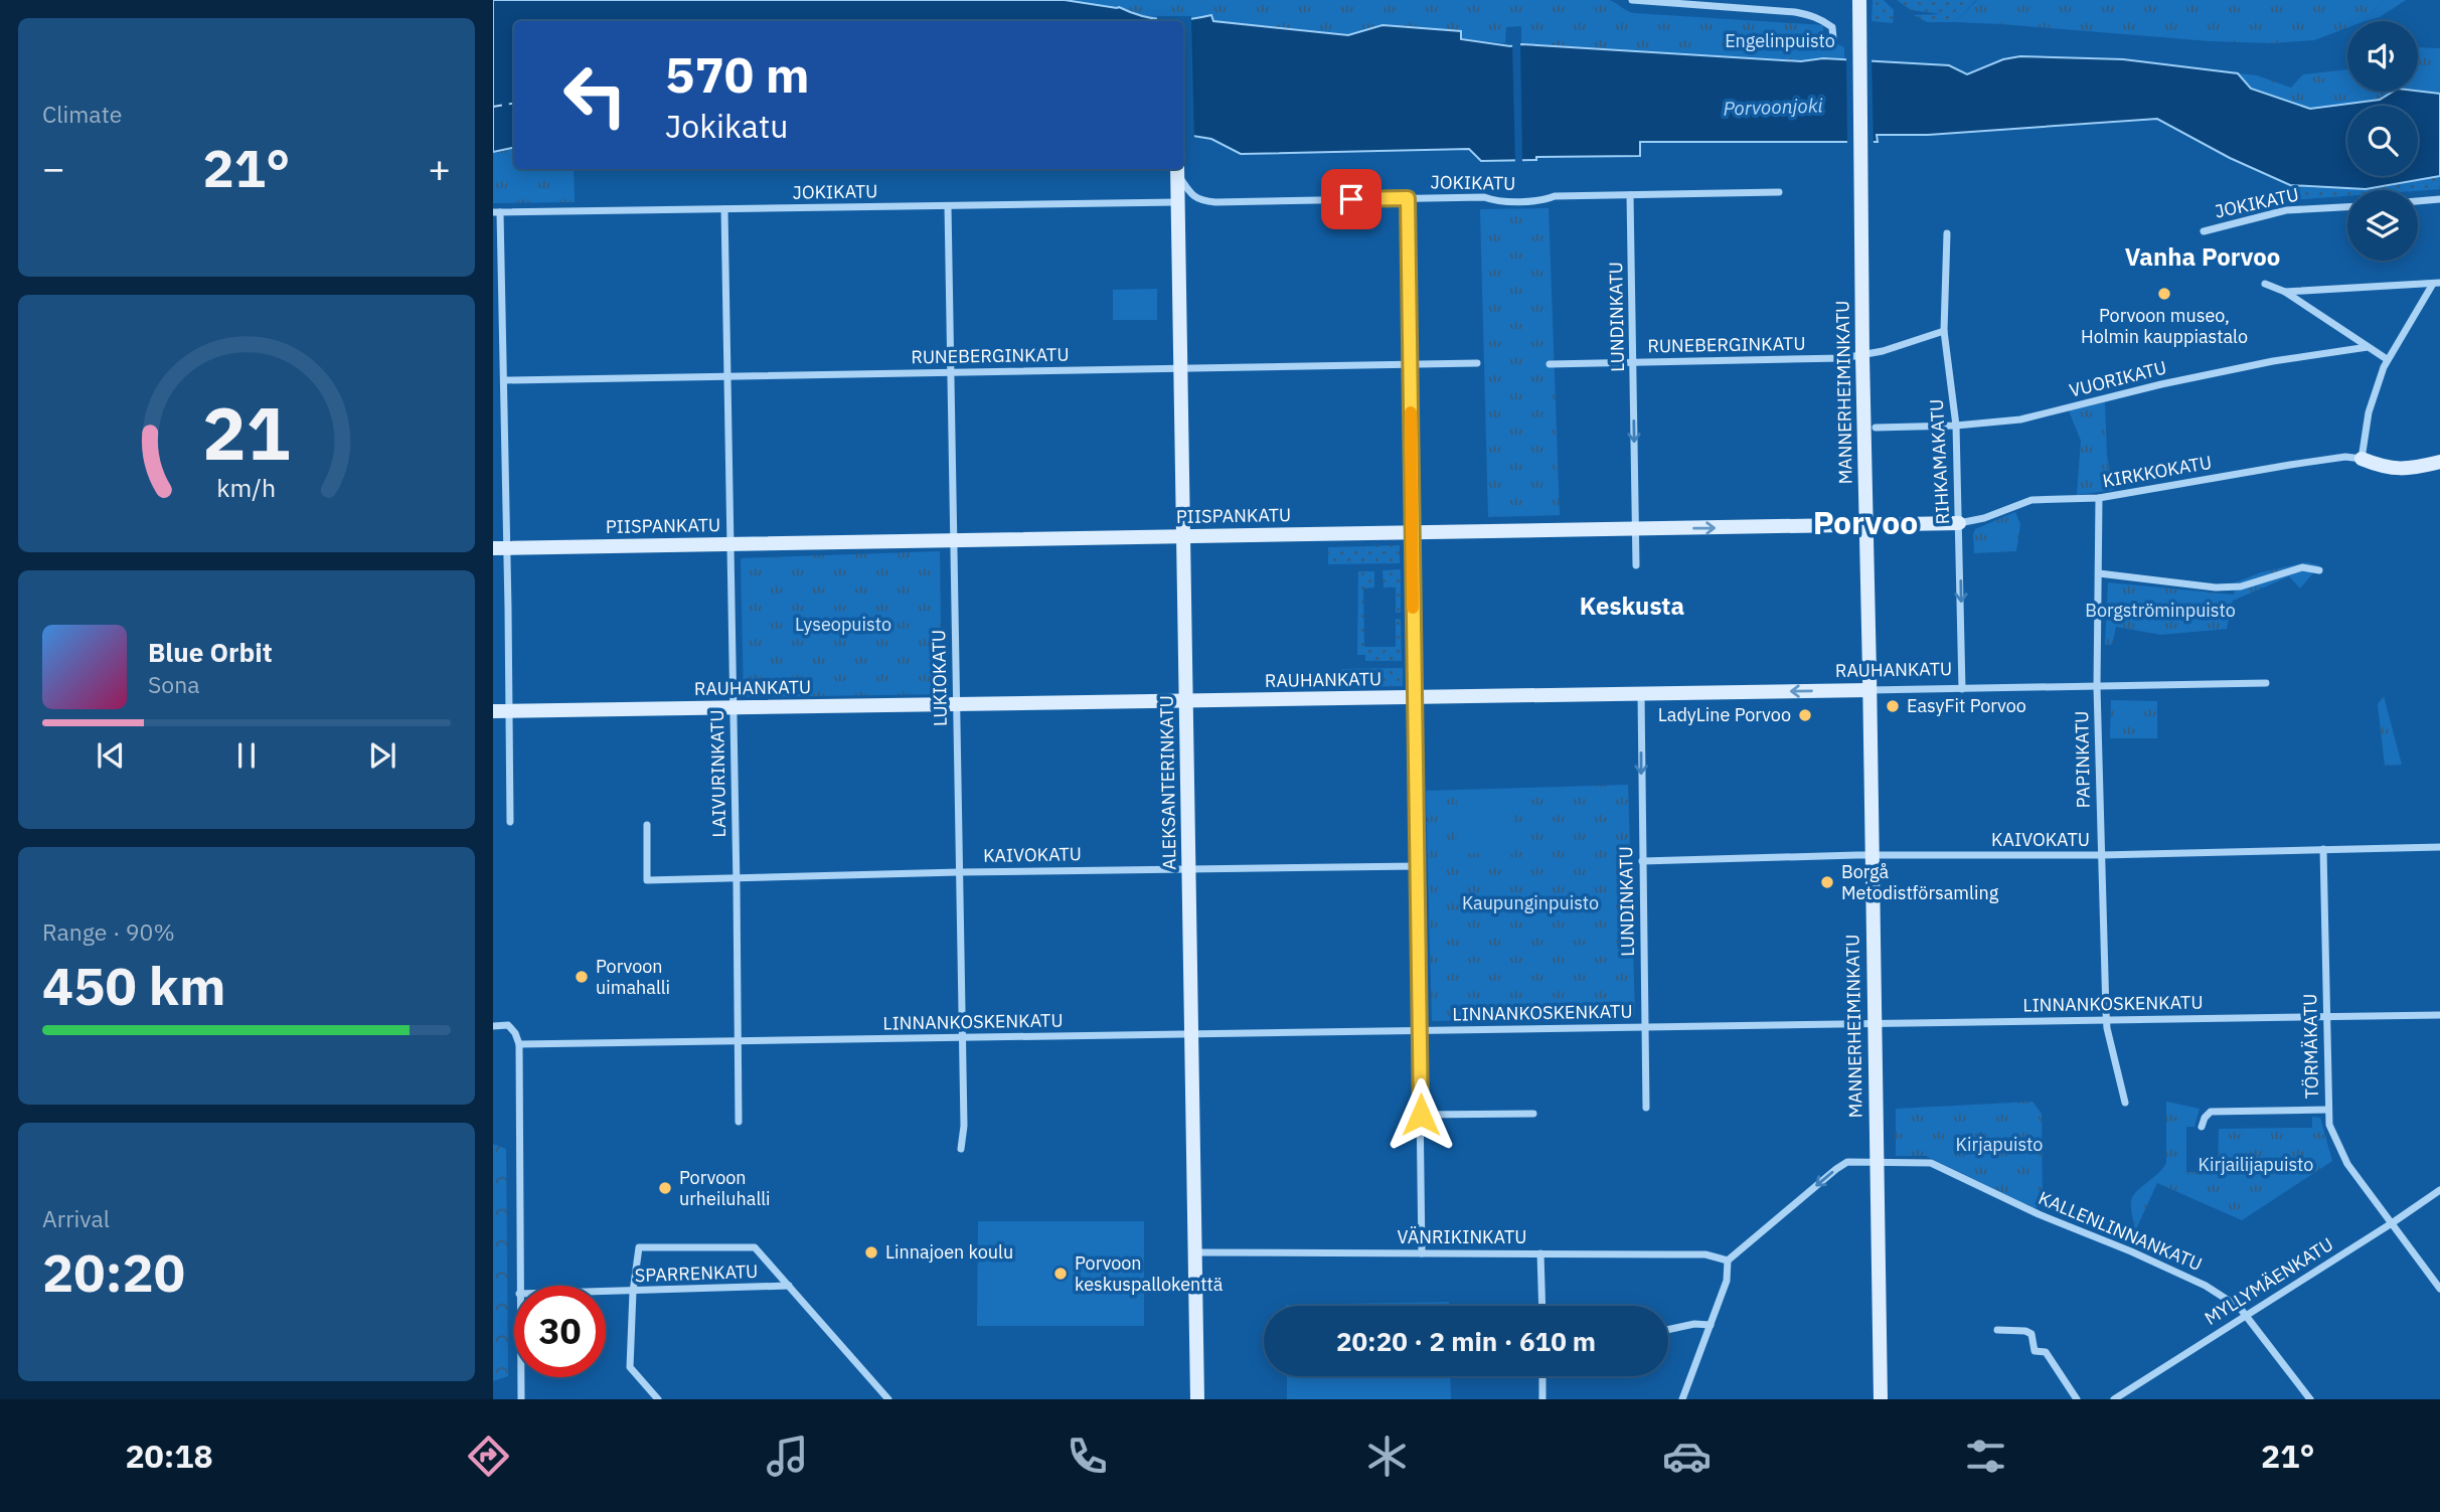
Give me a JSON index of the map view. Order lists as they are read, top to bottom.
{
  "streets": {
    "main road": [
      "MANNERHEIMINKATU",
      "PIISPANKATU",
      "RAUHANKATU",
      "ALEKSANTERINKATU"
    ],
    "street": [
      "JOKIKATU",
      "LUNDINKATU",
      "RUNEBERGINKATU",
      "VUORIKATU",
      "RIHKAMAKATU",
      "KIRKKOKATU",
      "LUKIOKATU",
      "PAPINKATU",
      "LAIVURINKATU",
      "KAIVOKATU",
      "LINNANKOSKENKATU",
      "TÖRMÄKATU",
      "KALLENLINNANKATU",
      "VÄNRIKINKATU",
      "SPARRENKATU",
      "MYLLYMÄENKATU"
    ]
  },
  "crossings": [
    ["JOKIKATU", "LUNDINKATU"],
    ["JOKIKATU", "LUKIOKATU"],
    ["JOKIKATU", "LAIVURINKATU"],
    ["JOKIKATU", "ALEKSANTERINKATU"],
    ["LUNDINKATU", "RUNEBERGINKATU"],
    ["LUNDINKATU", "PIISPANKATU"],
    ["LUNDINKATU", "RAUHANKATU"],
    ["LUNDINKATU", "KAIVOKATU"],
    ["LUNDINKATU", "LINNANKOSKENKATU"],
    ["RUNEBERGINKATU", "MANNERHEIMINKATU"],
    ["RUNEBERGINKATU", "RIHKAMAKATU"],
    ["RUNEBERGINKATU", "LUKIOKATU"],
    ["RUNEBERGINKATU", "LAIVURINKATU"],
    ["RUNEBERGINKATU", "ALEKSANTERINKATU"],
    ["VUORIKATU", "RIHKAMAKATU"],
    ["MANNERHEIMINKATU", "PIISPANKATU"],
    ["MANNERHEIMINKATU", "RAUHANKATU"],
    ["MANNERHEIMINKATU", "KAIVOKATU"],
    ["MANNERHEIMINKATU", "LINNANKOSKENKATU"],
    ["MANNERHEIMINKATU", "KALLENLINNANKATU"],
    ["RIHKAMAKATU", "KIRKKOKATU"],
    ["RIHKAMAKATU", "PIISPANKATU"],
    ["RIHKAMAKATU", "RAUHANKATU"],
    ["KIRKKOKATU", "PIISPANKATU"],
    ["KIRKKOKATU", "PAPINKATU"],
    ["PIISPANKATU", "LUKIOKATU"],
    ["PIISPANKATU", "LAIVURINKATU"],
    ["PIISPANKATU", "ALEKSANTERINKATU"],
    ["RAUHANKATU", "LUKIOKATU"],
    ["RAUHANKATU", "PAPINKATU"],
    ["RAUHANKATU", "LAIVURINKATU"],
    ["RAUHANKATU", "ALEKSANTERINKATU"],
    ["LUKIOKATU", "KAIVOKATU"],
    ["LUKIOKATU", "LINNANKOSKENKATU"],
    ["PAPINKATU", "KAIVOKATU"],
    ["PAPINKATU", "LINNANKOSKENKATU"],
    ["LAIVURINKATU", "KAIVOKATU"],
    ["LAIVURINKATU", "LINNANKOSKENKATU"],
    ["ALEKSANTERINKATU", "KAIVOKATU"],
    ["ALEKSANTERINKATU", "LINNANKOSKENKATU"],
    ["ALEKSANTERINKATU", "VÄNRIKINKATU"],
    ["KAIVOKATU", "TÖRMÄKATU"],
    ["LINNANKOSKENKATU", "TÖRMÄKATU"],
    ["TÖRMÄKATU", "MYLLYMÄENKATU"],
    ["KALLENLINNANKATU", "VÄNRIKINKATU"],
    ["KALLENLINNANKATU", "MYLLYMÄENKATU"]
  ],
  "one_way": ["LUNDINKATU", "RIHKAMAKATU"],
  "districts": ["Vanha Porvoo", "Porvoo", "Keskusta"],
  "water": ["Porvoonjoki"],
  "parks": [
    "Engelinpuisto",
    "Borgströminpuisto",
    "Lyseopuisto",
    "Kaupunginpuisto",
    "Kirjapuisto",
    "Kirjailijapuisto"
  ],
  "places": [
    "Porvoon museo, Holmin kauppiastalo",
    "EasyFit Porvoo",
    "LadyLine Porvoo",
    "Borgå Metodistförsamling",
    "Porvoon uimahalli",
    "Porvoon urheiluhalli",
    "Linnajoen koulu",
    "Porvoon keskuspallokenttä"
  ],
  "page": {
    "tile": [
      "Climate",
      ["Range · 90%", "450 km"],
      ["Arrival", "20:20"]
    ],
    "turn": ["570 m", "Jokikatu"],
    "heat": ["−", "21°", "+"],
    "song": ["Blue Orbit", "Sona"],
    "limit": "30",
    "trip": "20:20 · 2 min · 610 m",
    "tabs": ["20:18", "21°"],
    "gauge": ["21", "km/h"]
  }
}
